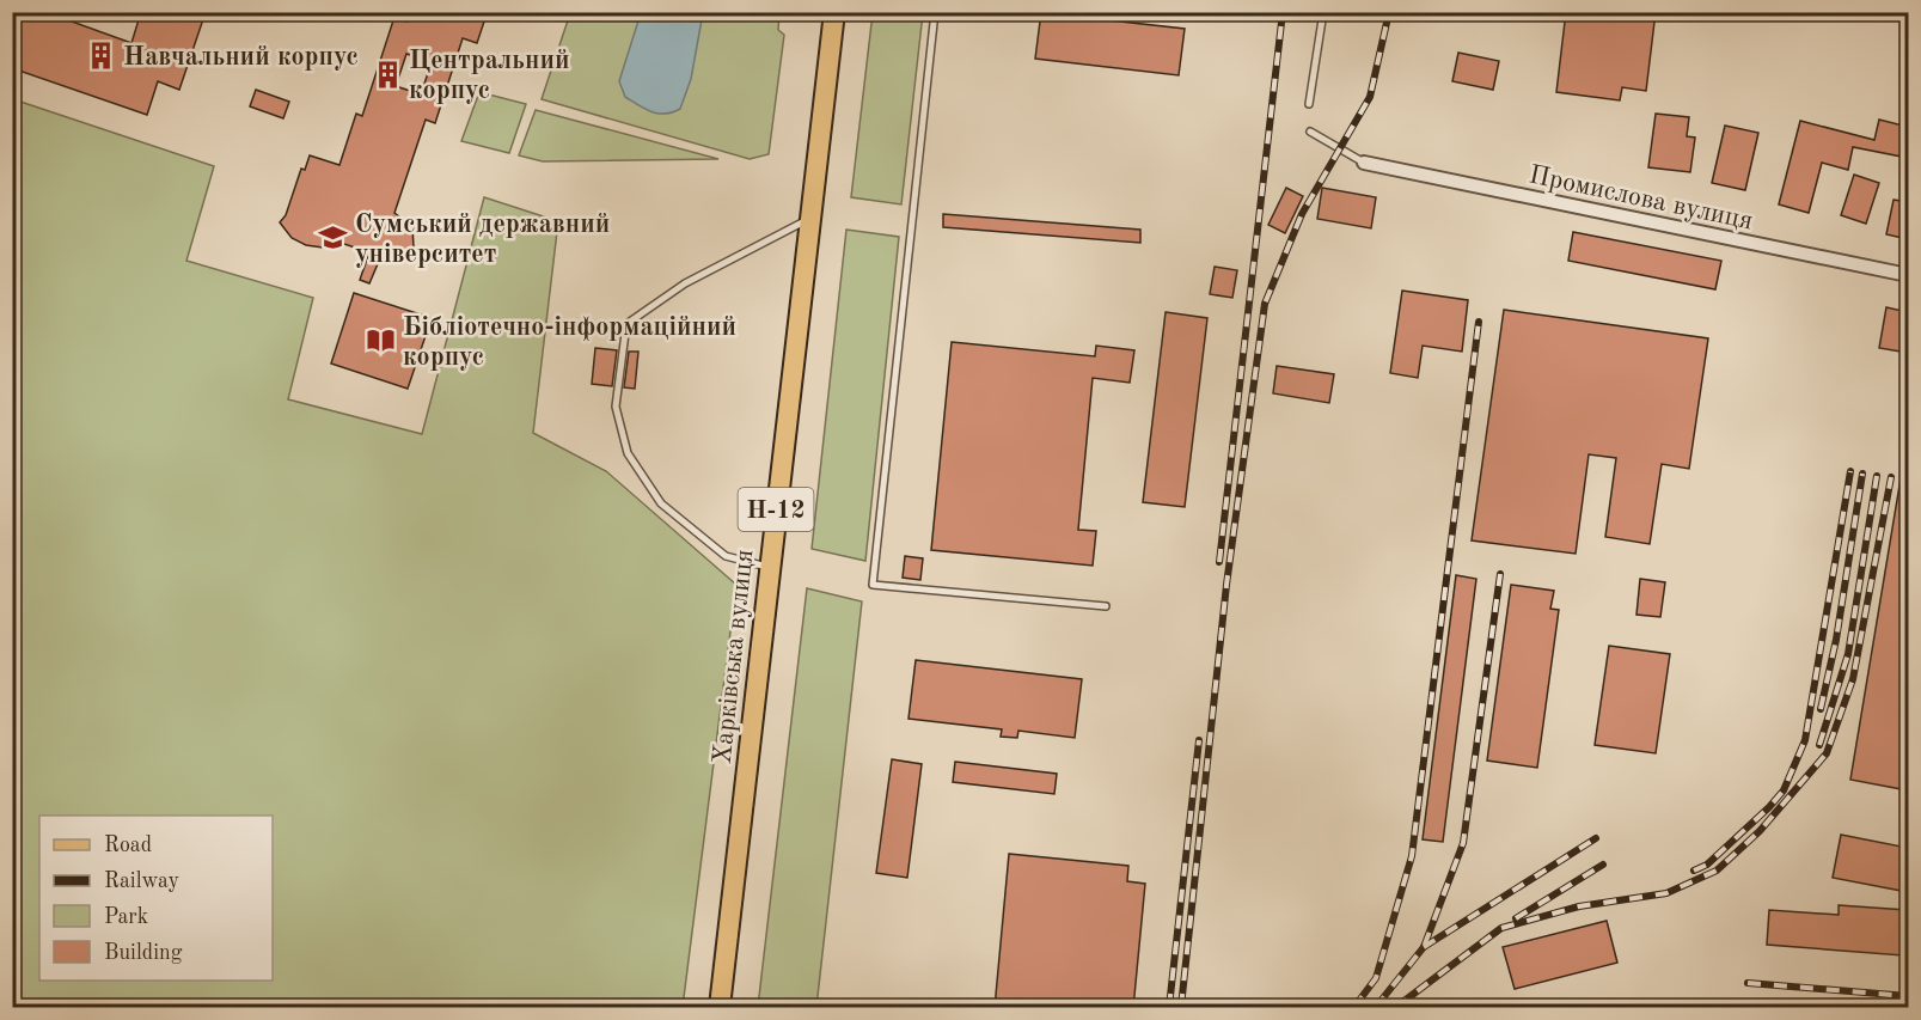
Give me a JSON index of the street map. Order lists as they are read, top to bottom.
{
  "streets": {
    "main road": ["Н-12", "Харківська вулиця"],
    "street": ["Промислова вулиця"]
  },
  "places": {
    "building": ["Навчальний корпус", "Центральний корпус"],
    "school or university": ["Сумський державний університет"],
    "library": ["Бібліотечно-інформаційний корпус"]
  },
  "legend": [
    "Road",
    "Railway",
    "Park",
    "Building"
  ]
}
